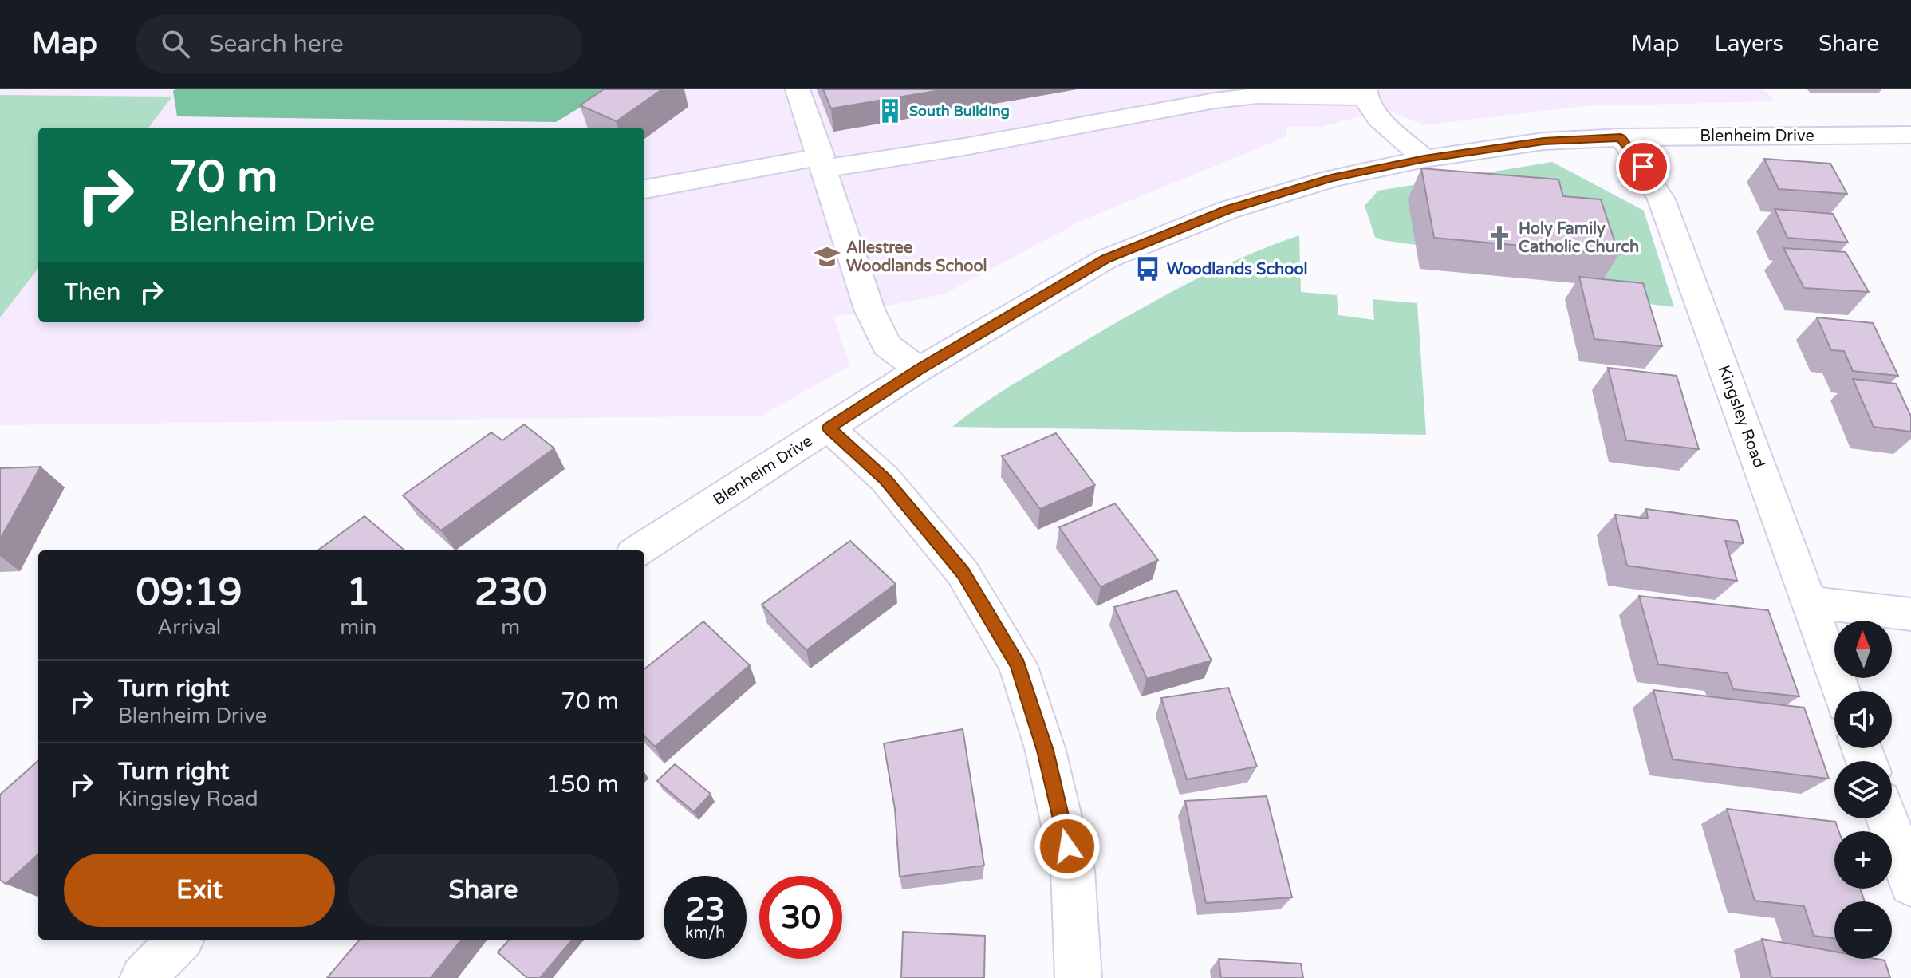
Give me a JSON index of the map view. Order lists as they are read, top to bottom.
{
  "streets": {
    "street": ["Blenheim Drive", "Kingsley Road"]
  },
  "crossings": [
    ["Blenheim Drive", "Kingsley Road"]
  ],
  "places": {
    "building": ["South Building"],
    "church": ["Holy Family Catholic Church"],
    "school or university": ["Allestree Woodlands School"],
    "bus stop": ["Woodlands School"]
  },
  "north": "top",
  "page": {
    "header": "Map",
    "search": "Search here",
    "nav": ["Map", "Layers", "Share"],
    "turn": ["70 m", "Blenheim Drive"],
    "then": "Then",
    "eta": [
      "09:19",
      "Arrival",
      "1",
      "min",
      "230",
      "m"
    ],
    "map_buttons": ["+", "−"],
    "list": [
      {
        "name": "Turn right",
        "note": "Blenheim Drive",
        "value": "70 m"
      },
      {
        "name": "Turn right",
        "note": "Kingsley Road",
        "value": "150 m"
      }
    ],
    "buttons": ["Exit", "Share"],
    "speed": "23 km/h",
    "limit": "30"
  }
}
